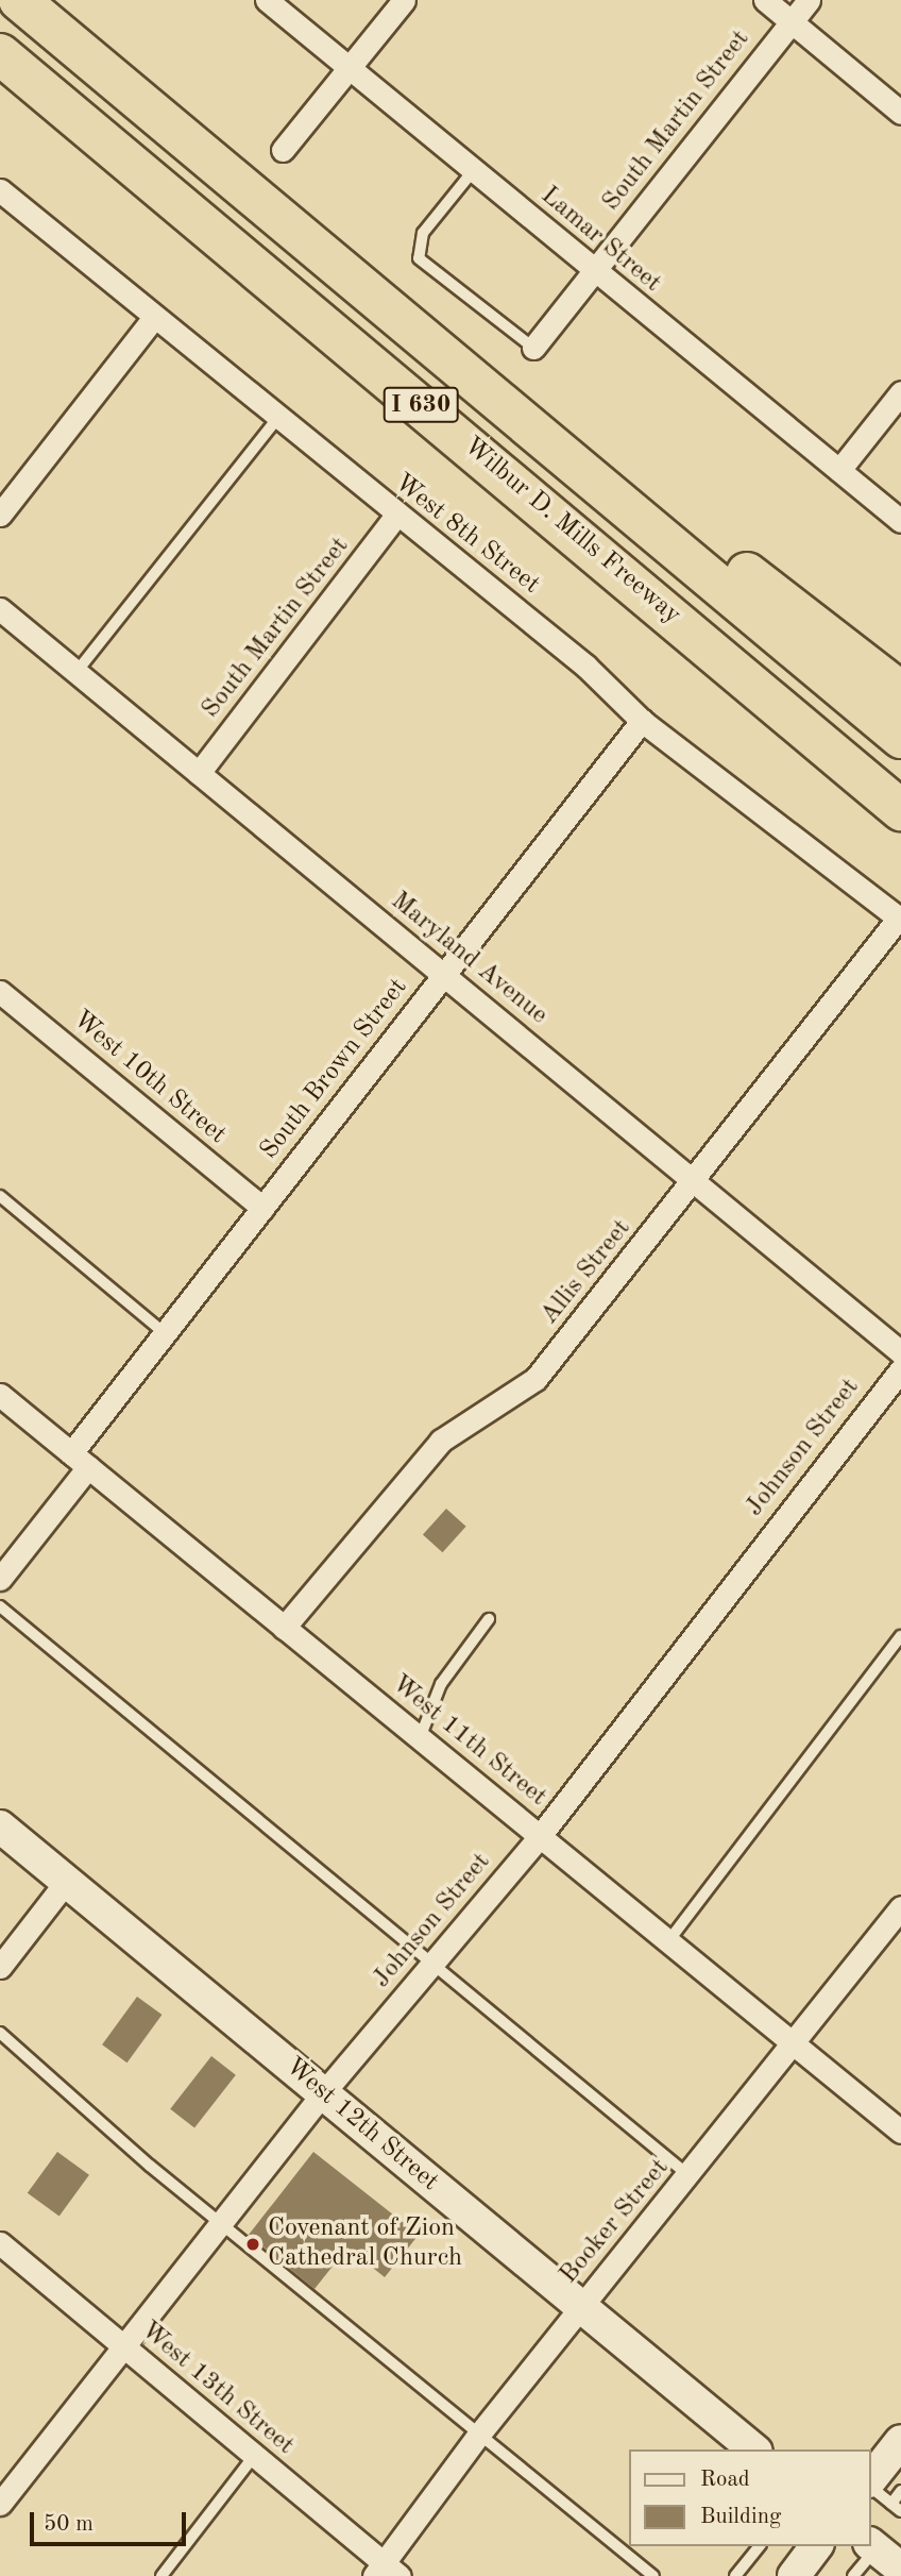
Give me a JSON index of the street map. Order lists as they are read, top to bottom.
{
  "streets": {
    "highway": ["I 630", "Wilbur D. Mills Freeway"],
    "main road": ["West 12th Street"],
    "street": [
      "South Martin Street",
      "Lamar Street",
      "West 8th Street",
      "Maryland Avenue",
      "South Brown Street",
      "West 10th Street",
      "Allis Street",
      "Johnson Street",
      "West 11th Street",
      "Booker Street",
      "West 13th Street"
    ]
  },
  "crossings": [
    ["South Martin Street", "Lamar Street"],
    ["South Martin Street", "West 8th Street"],
    ["South Martin Street", "Maryland Avenue"],
    ["West 8th Street", "South Brown Street"],
    ["West 8th Street", "Allis Street"],
    ["Maryland Avenue", "South Brown Street"],
    ["Maryland Avenue", "Allis Street"],
    ["South Brown Street", "West 10th Street"],
    ["South Brown Street", "West 11th Street"],
    ["Allis Street", "West 11th Street"],
    ["Johnson Street", "West 11th Street"],
    ["Johnson Street", "West 12th Street"],
    ["Johnson Street", "West 13th Street"],
    ["West 11th Street", "Booker Street"],
    ["West 12th Street", "Booker Street"],
    ["Booker Street", "West 13th Street"]
  ],
  "places": ["Covenant of Zion Cathedral Church"],
  "legend": ["Road", "Building"],
  "scale_bar": "50 m"
}
